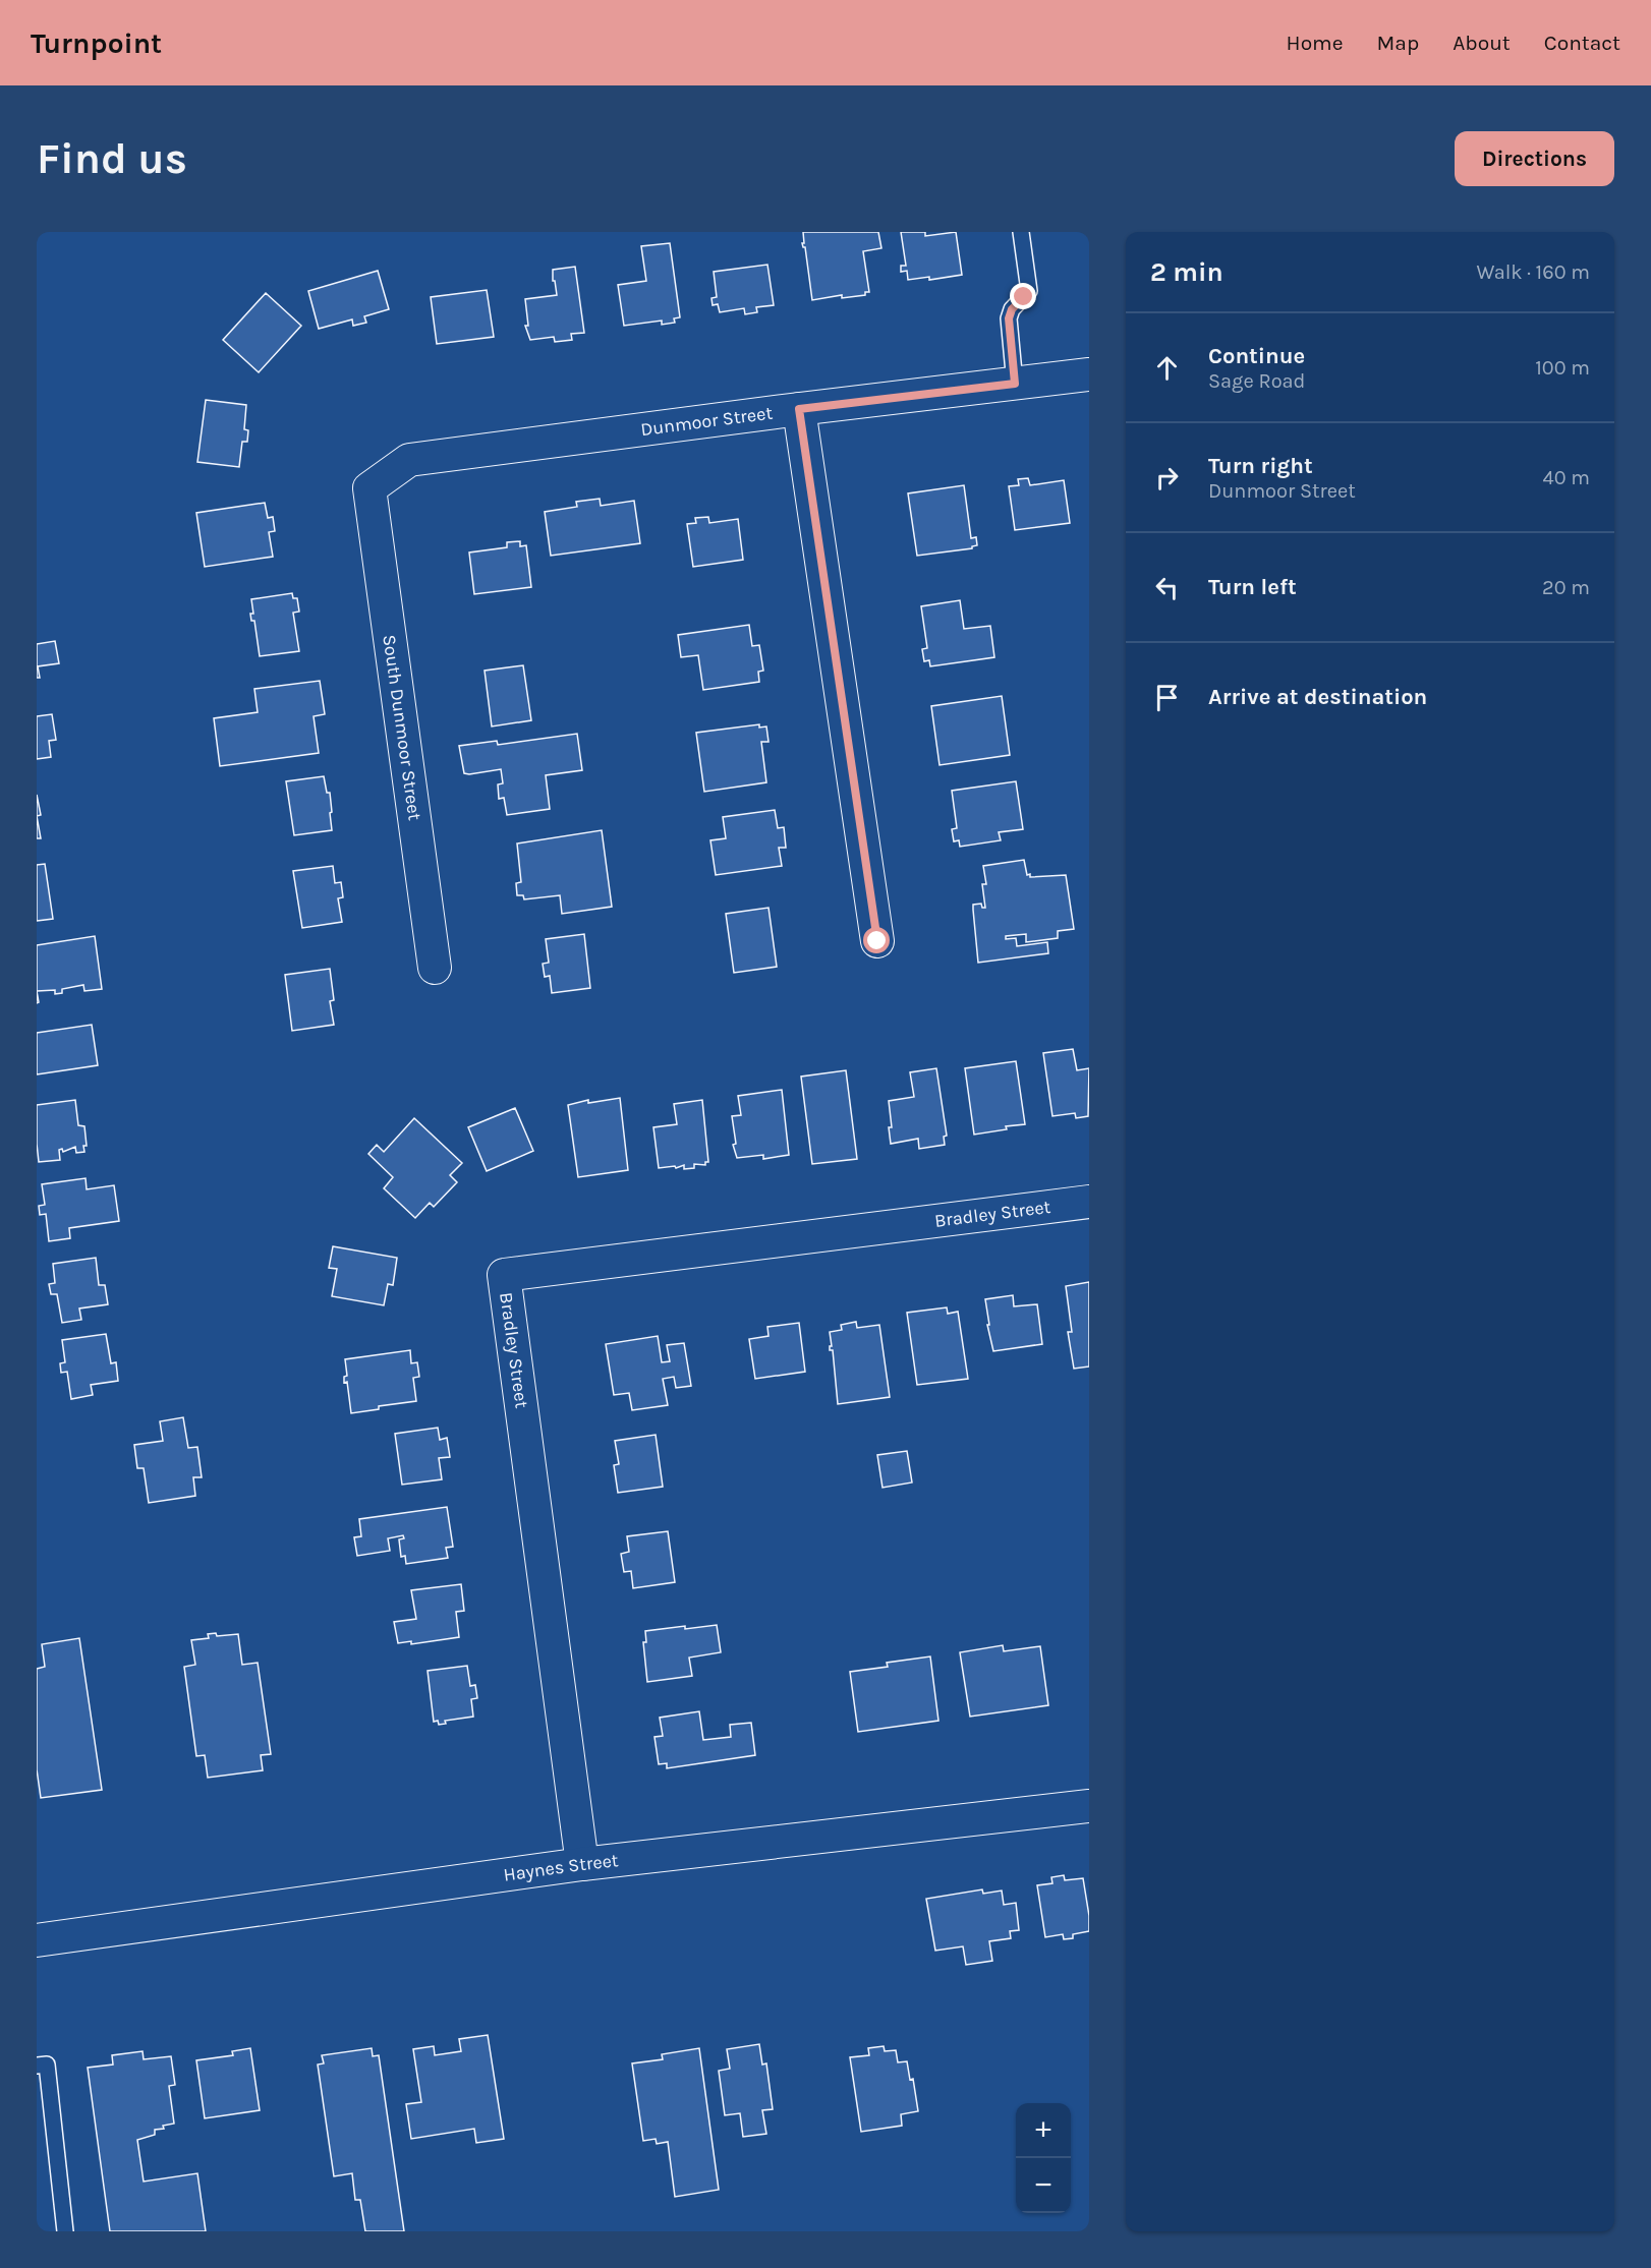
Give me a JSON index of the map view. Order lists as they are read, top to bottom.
{
  "streets": {
    "street": [
      "Dunmoor Street",
      "South Dunmoor Street",
      "Bradley Street",
      "Haynes Street"
    ]
  },
  "crossings": [
    ["Dunmoor Street", "South Dunmoor Street"],
    ["Bradley Street", "Haynes Street"]
  ],
  "page": {
    "header": "Turnpoint",
    "nav": [
      "Home",
      "Map",
      "About",
      "Contact"
    ],
    "buttons": "Directions",
    "title": "Find us",
    "heading": ["2 min", "Walk · 160 m"],
    "list": [
      ["Continue", "Sage Road", "100 m"],
      ["Turn right", "Dunmoor Street", "40 m"],
      ["Turn left", "20 m"],
      "Arrive at destination"
    ],
    "map_buttons": ["+", "−"]
  }
}
